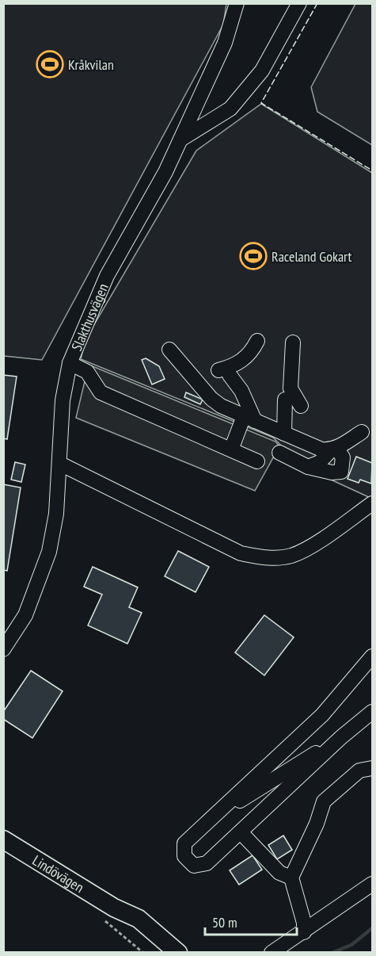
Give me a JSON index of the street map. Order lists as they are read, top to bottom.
{
  "streets": {
    "main road": ["Lindövägen"],
    "street": ["Slakthusvägen"]
  },
  "places": {
    "sports": ["Kråkvilan", "Raceland Gokart"]
  },
  "scale_bar": "50 m"
}
